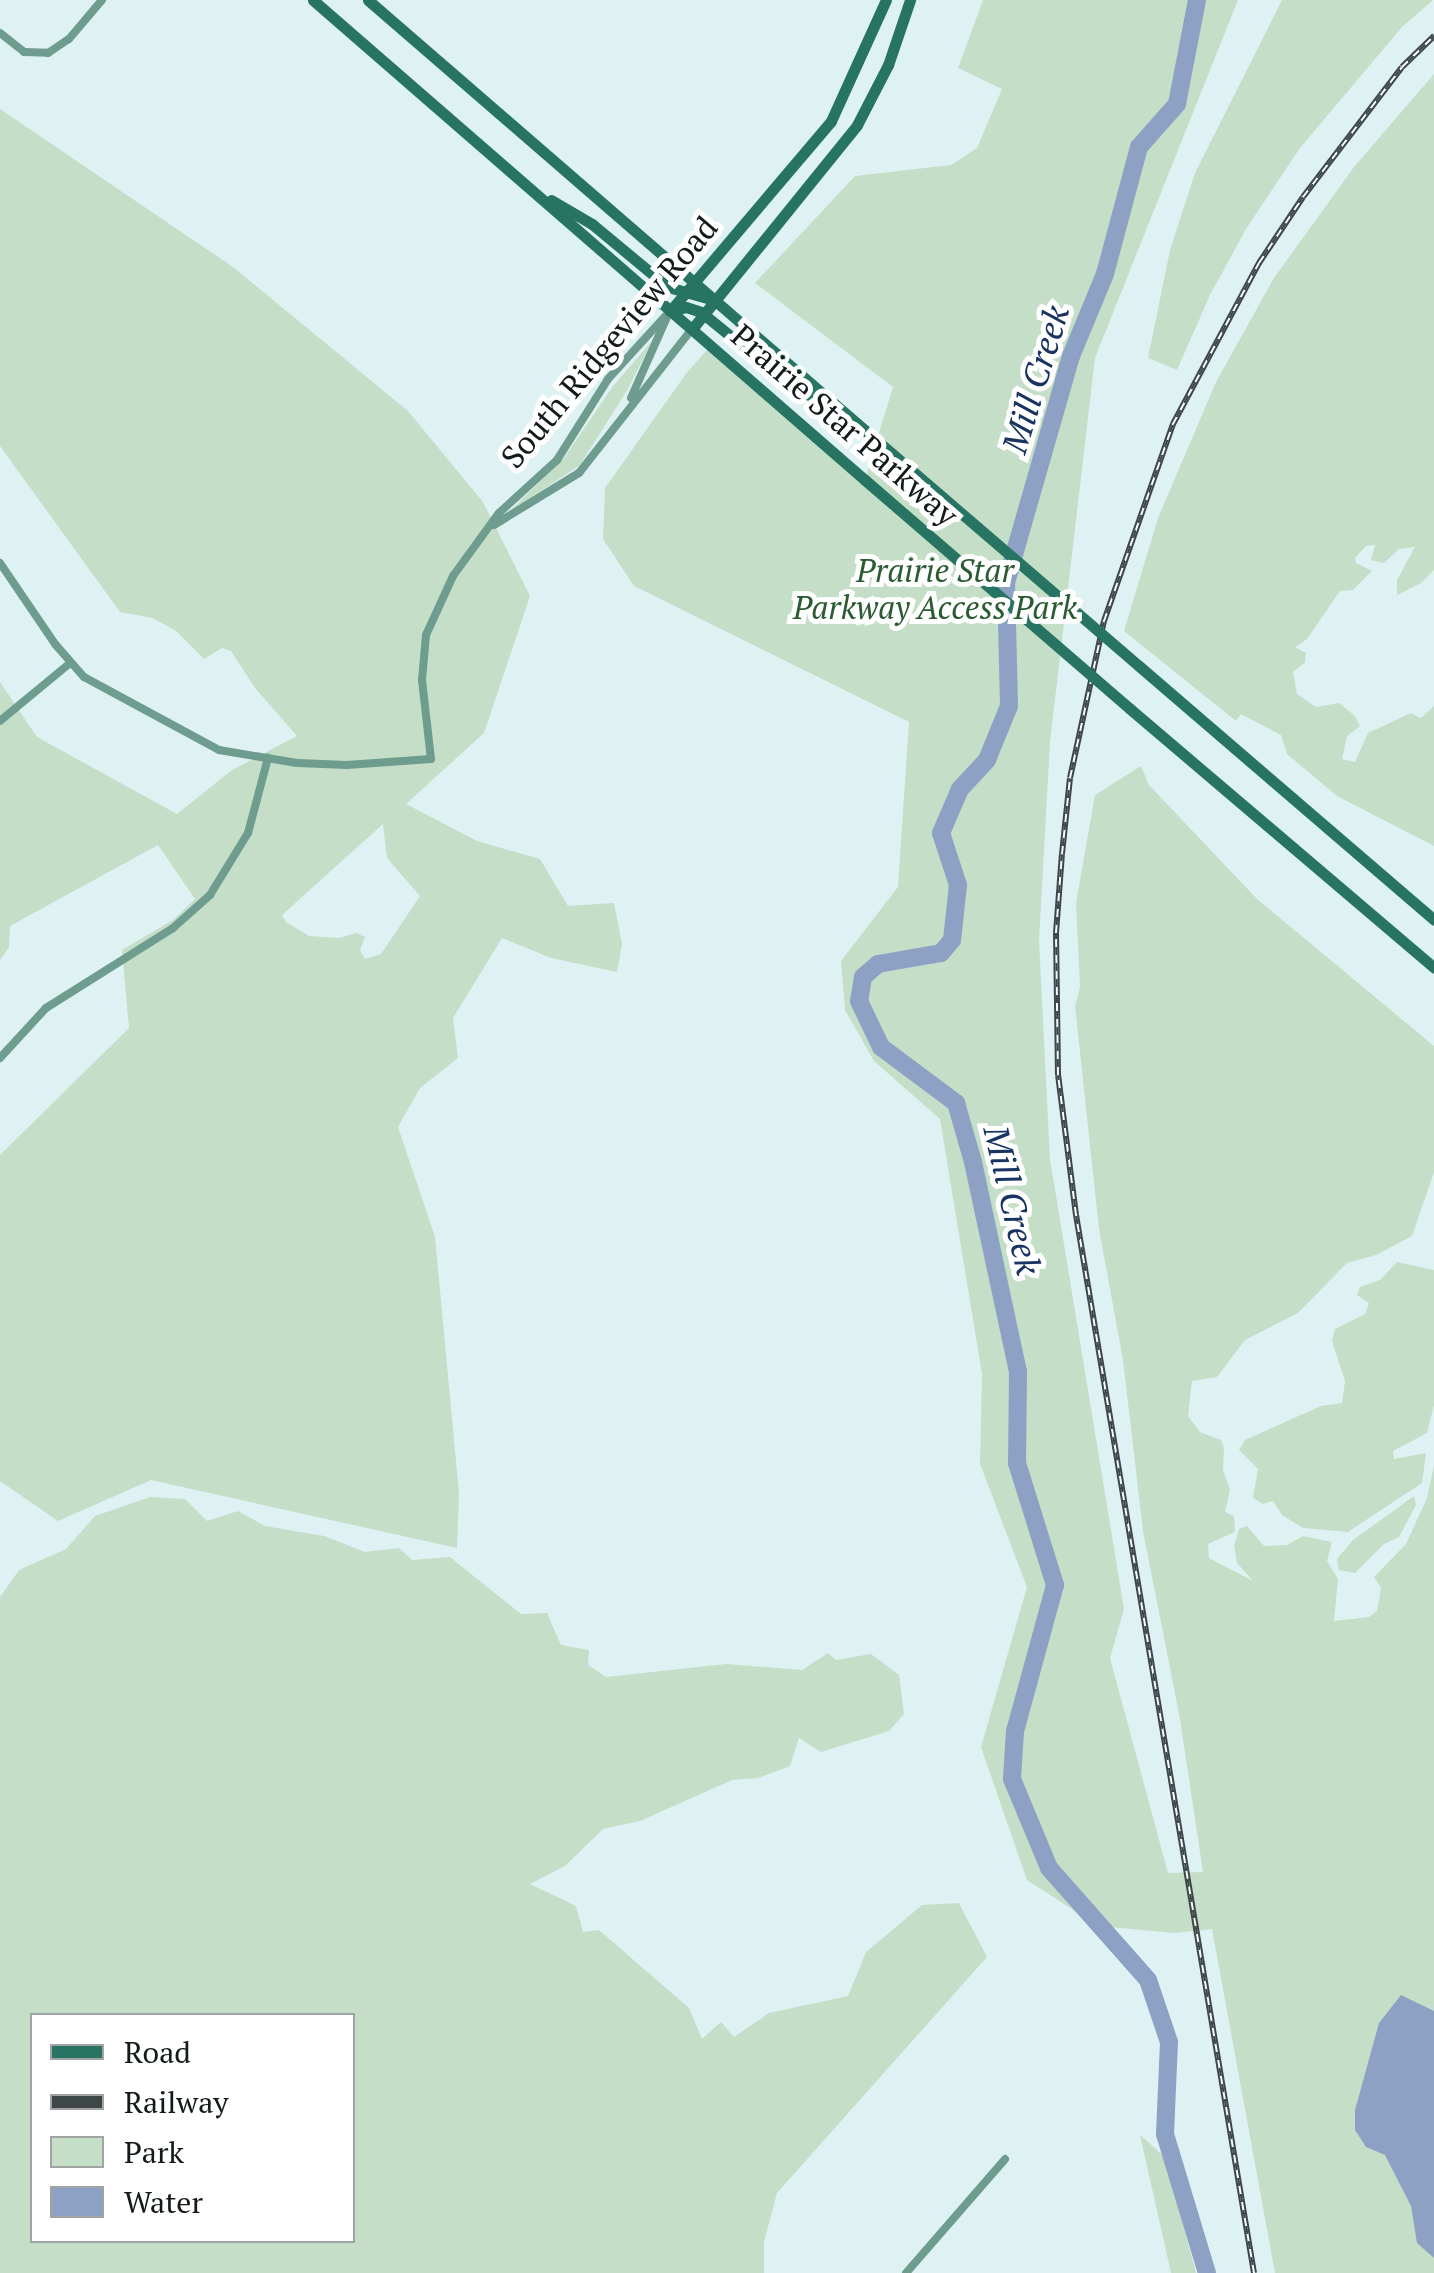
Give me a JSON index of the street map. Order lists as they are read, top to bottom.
{
  "streets": {
    "main road": ["South Ridgeview Road", "Prairie Star Parkway"]
  },
  "crossings": [
    ["South Ridgeview Road", "Prairie Star Parkway"]
  ],
  "water": ["Mill Creek"],
  "parks": ["Prairie Star Parkway Access Park"],
  "legend": [
    "Road",
    "Railway",
    "Park",
    "Water"
  ]
}
